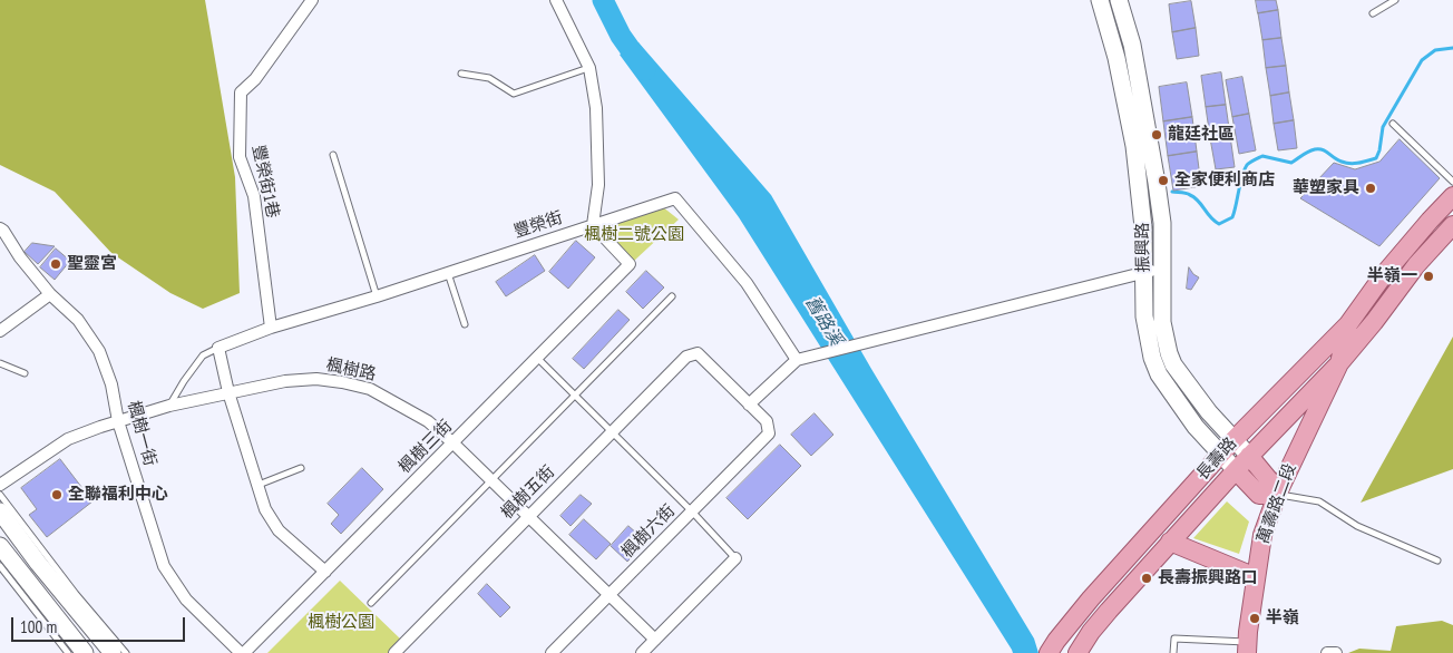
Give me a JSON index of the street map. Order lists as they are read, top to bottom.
{
  "streets": {
    "main road": ["長壽路", "萬壽路二段"],
    "street": [
      "豐榮街1巷",
      "豐榮街",
      "振興路",
      "楓樹路",
      "楓樹一街",
      "楓樹三街",
      "楓樹五街",
      "楓樹六街"
    ]
  },
  "crossings": [
    ["豐榮街1巷", "豐榮街"],
    ["豐榮街", "楓樹三街"],
    ["振興路", "長壽路"],
    ["楓樹路", "楓樹一街"],
    ["楓樹路", "楓樹三街"],
    ["楓樹路", "楓樹五街"],
    ["楓樹路", "楓樹六街"],
    ["長壽路", "萬壽路二段"],
    ["楓樹五街", "楓樹六街"]
  ],
  "water": ["舊路溪"],
  "parks": ["楓樹二號公園", "楓樹公園"],
  "places": [
    "龍廷社區",
    "全家便利商店",
    "華塑家具",
    "聖靈宮",
    "半嶺一",
    "全聯福利中心",
    "長壽振興路口",
    "半嶺"
  ],
  "scale_bar": "100 m"
}
